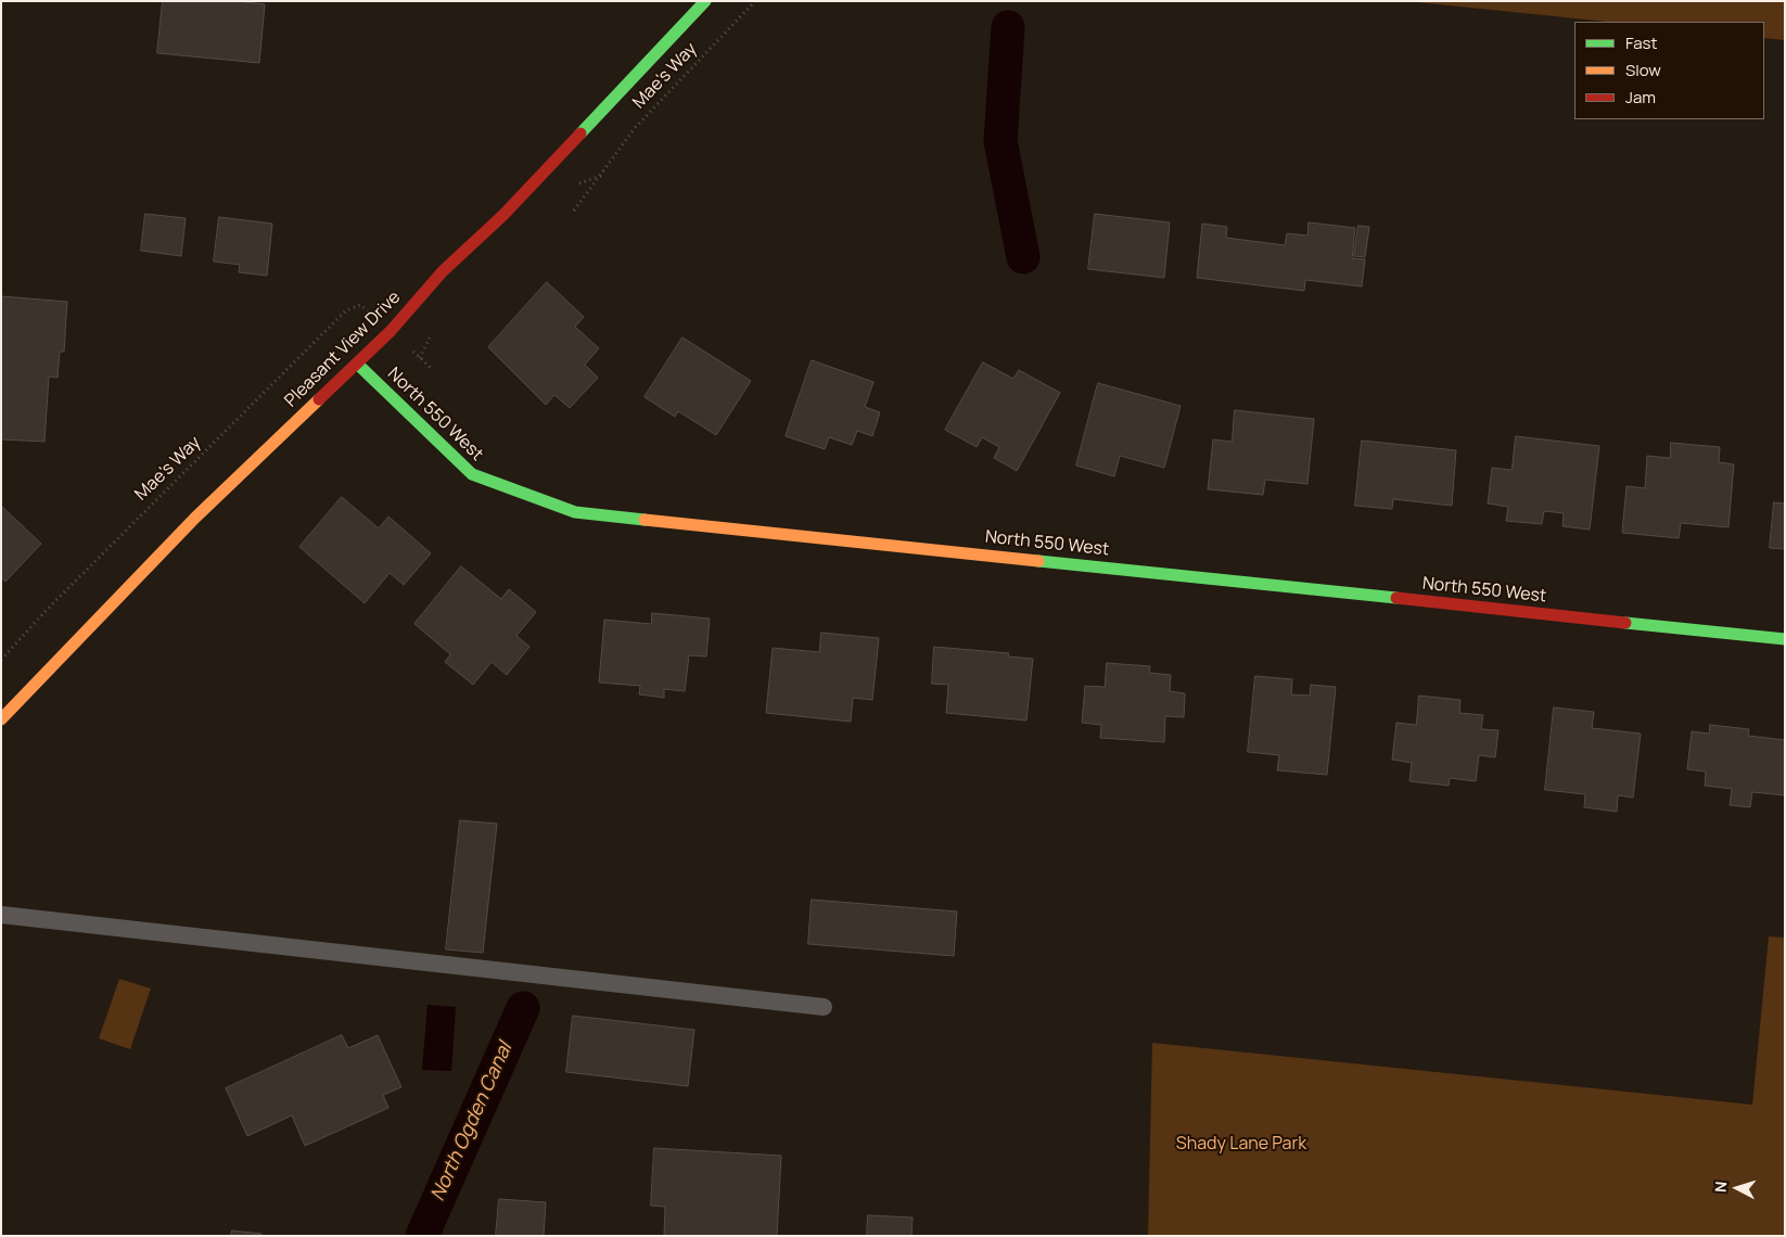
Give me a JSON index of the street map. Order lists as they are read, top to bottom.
{
  "streets": {
    "street": ["Pleasant View Drive", "North 550 West"],
    "path": ["Mae's Way"]
  },
  "crossings": [
    ["Pleasant View Drive", "North 550 West"]
  ],
  "water": ["North Ogden Canal"],
  "parks": ["Shady Lane Park"],
  "legend": ["Fast", "Slow", "Jam"],
  "north": "left"
}
